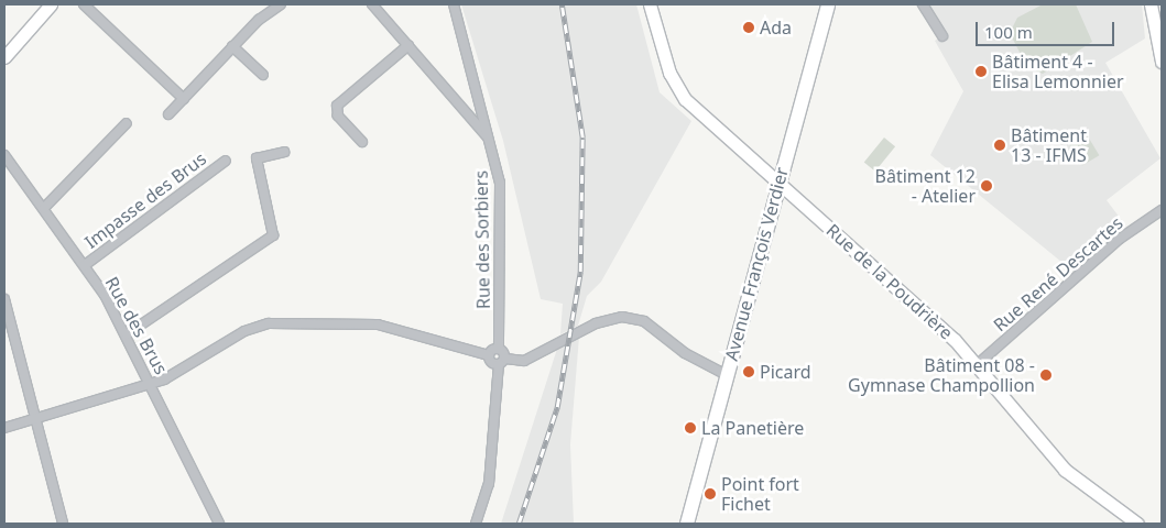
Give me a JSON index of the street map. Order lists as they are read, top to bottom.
{
  "streets": {
    "main road": ["Avenue François Verdier"],
    "street": [
      "Impasse des Brus",
      "Rue des Sorbiers",
      "Rue René Descartes",
      "Rue de la Poudrière",
      "Rue des Brus"
    ]
  },
  "crossings": [
    ["Impasse des Brus", "Rue des Brus"],
    ["Avenue François Verdier", "Rue de la Poudrière"],
    ["Rue René Descartes", "Rue de la Poudrière"]
  ],
  "places": [
    "Ada",
    "Bâtiment 4 - Elisa Lemonnier",
    "Bâtiment 13 - IFMS",
    "Bâtiment 12 - Atelier",
    "Picard",
    "Bâtiment 08 - Gymnase Champollion",
    "La Panetière",
    "Point fort Fichet"
  ],
  "scale_bar": "100 m"
}
